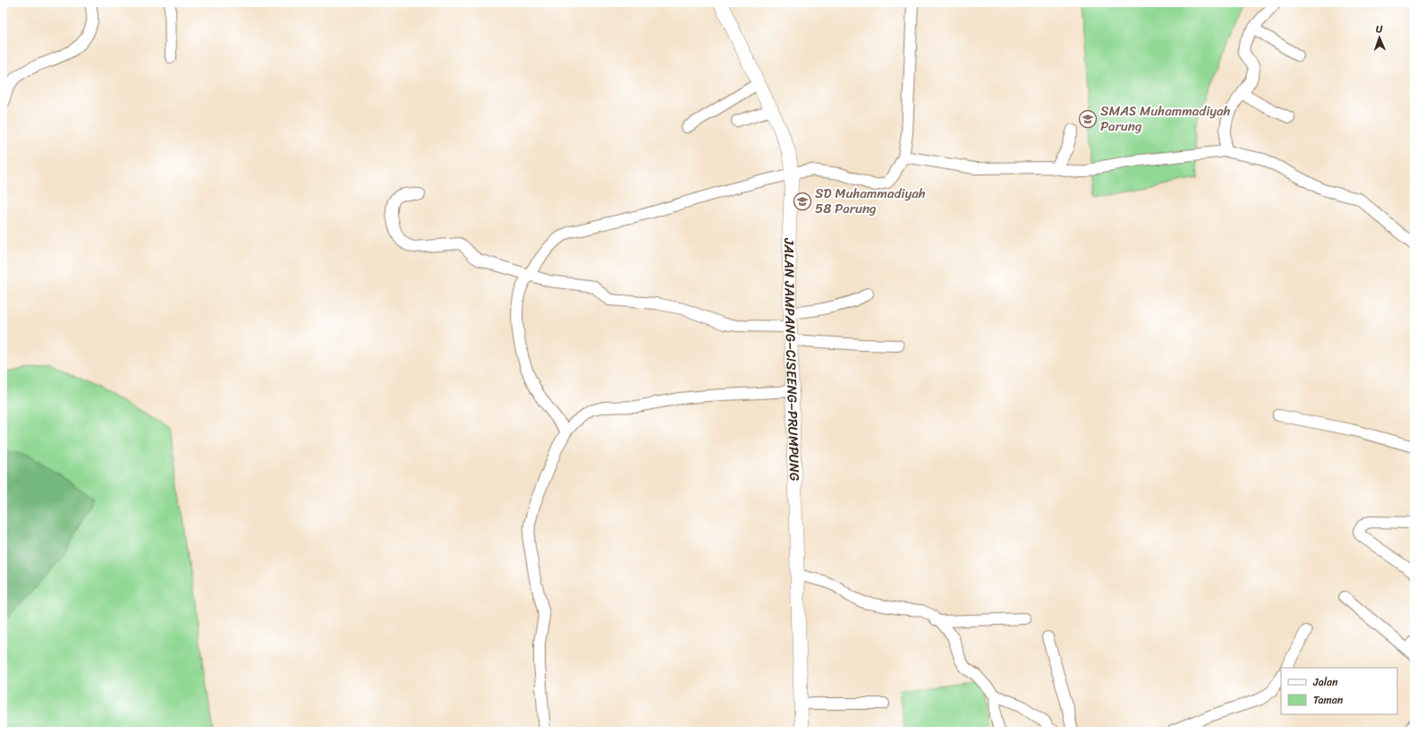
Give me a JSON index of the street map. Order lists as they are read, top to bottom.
{
  "streets": {
    "main road": ["JALAN JAMPANG–CISEENG–PRUMPUNG"]
  },
  "places": {
    "school or university": ["SMAS Muhammadiyah Parung", "SD Muhammadiyah 58 Parung"]
  },
  "legend": ["Jalan", "Taman"],
  "north": "top"
}
